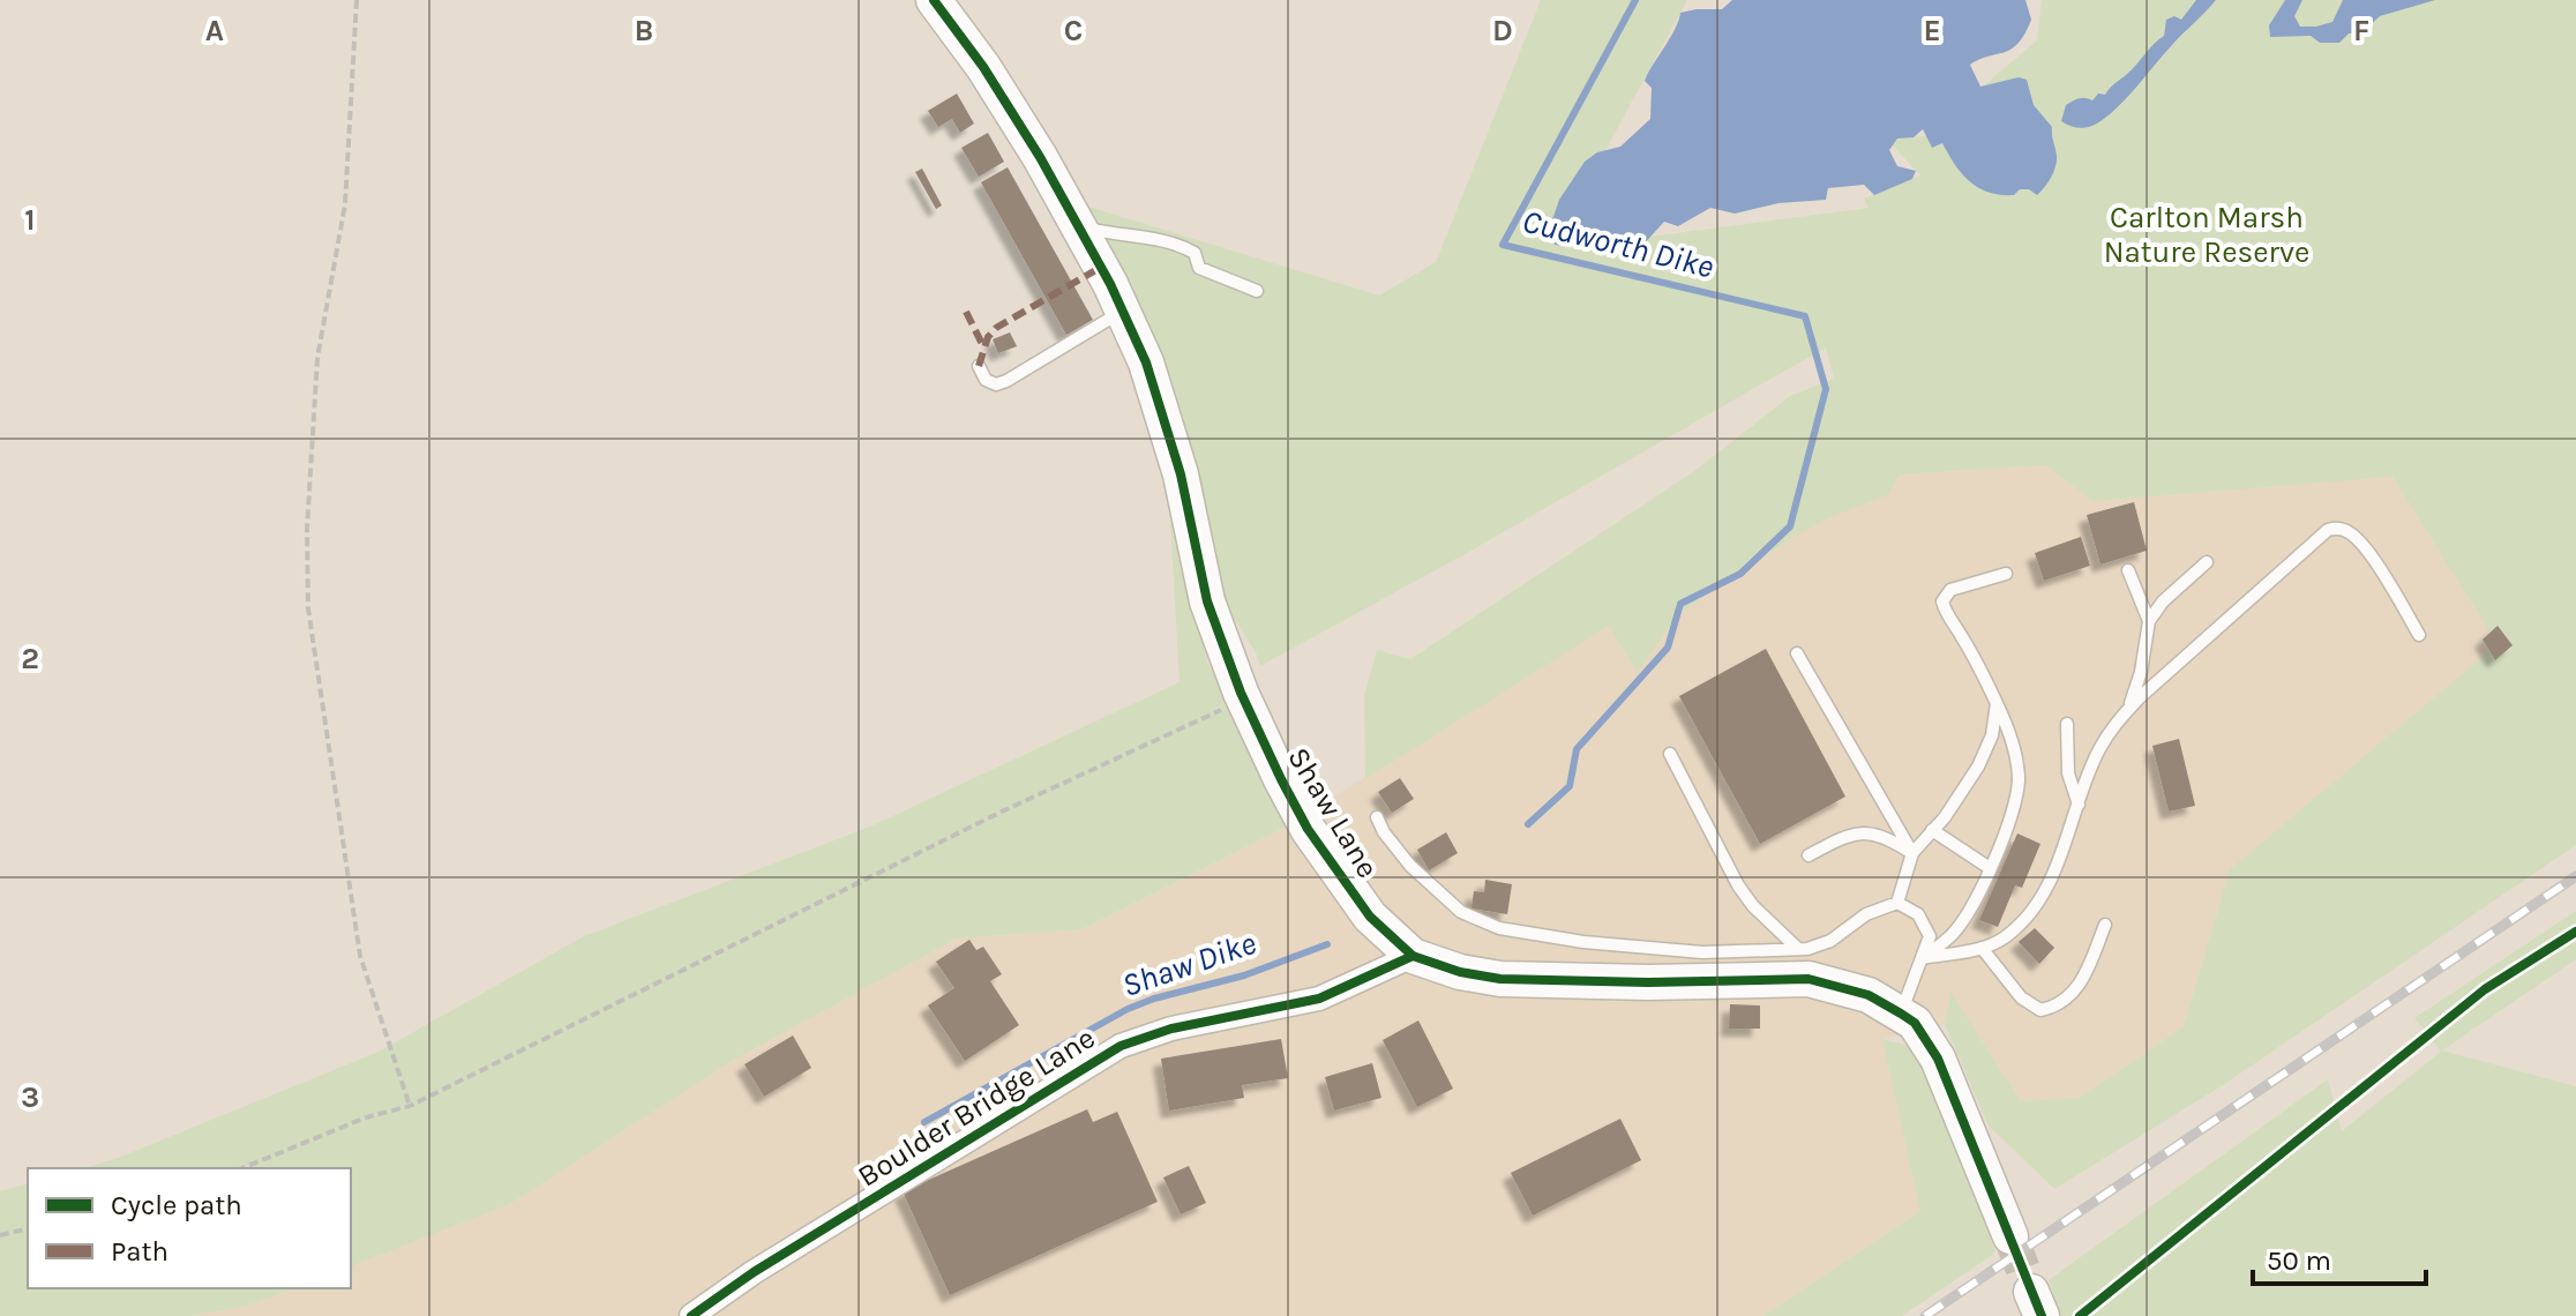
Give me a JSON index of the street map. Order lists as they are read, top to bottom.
{
  "streets": {
    "street": ["Shaw Lane", "Boulder Bridge Lane"]
  },
  "crossings": [
    ["Shaw Lane", "Boulder Bridge Lane"]
  ],
  "water": ["Cudworth Dike", "Shaw Dike"],
  "parks": ["Carlton Marsh Nature Reserve"],
  "legend": ["Cycle path", "Path"],
  "scale_bar": "50 m",
  "grid": {
    "columns": [
      "A",
      "B",
      "C",
      "D",
      "E",
      "F"
    ],
    "rows": ["1", "2", "3"]
  }
}
